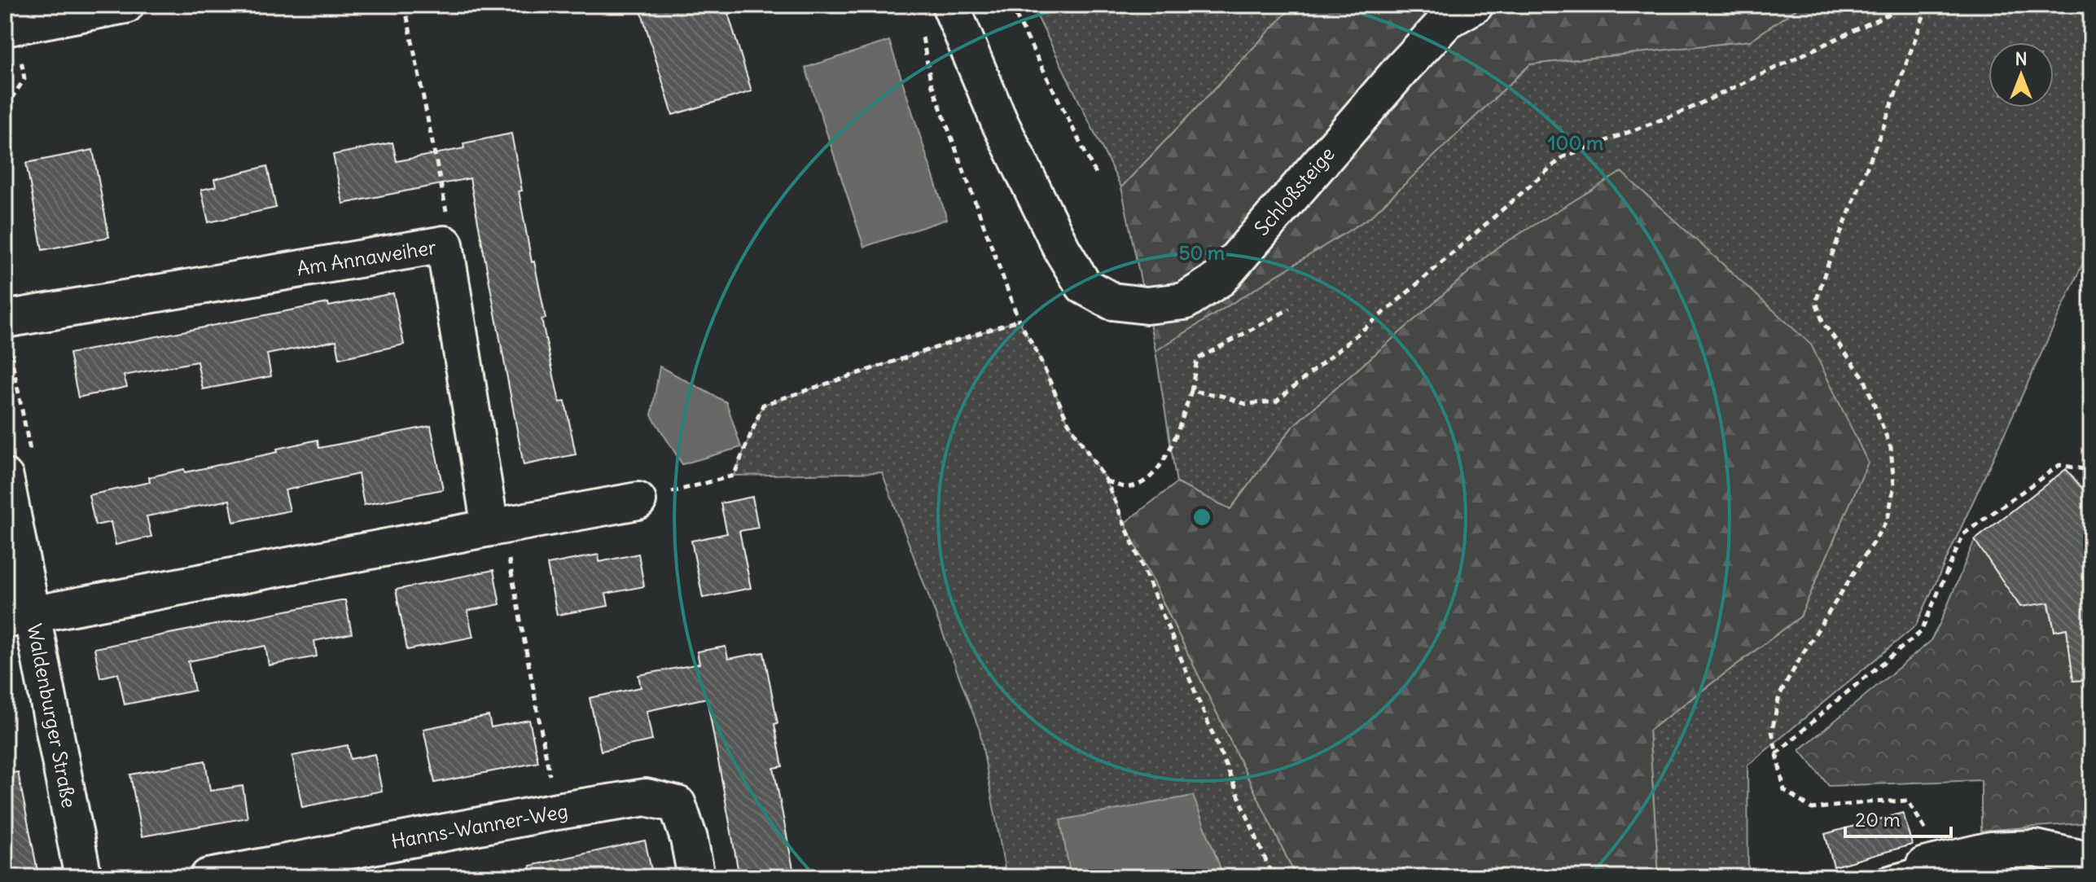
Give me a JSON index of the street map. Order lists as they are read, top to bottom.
{
  "streets": {
    "street": [
      "Schloßsteige",
      "Am Annaweiher",
      "Waldenburger Straße",
      "Hanns-Wanner-Weg"
    ]
  },
  "scale_bar": "20 m",
  "north": "top",
  "rings": ["100 m", "50 m"]
}
